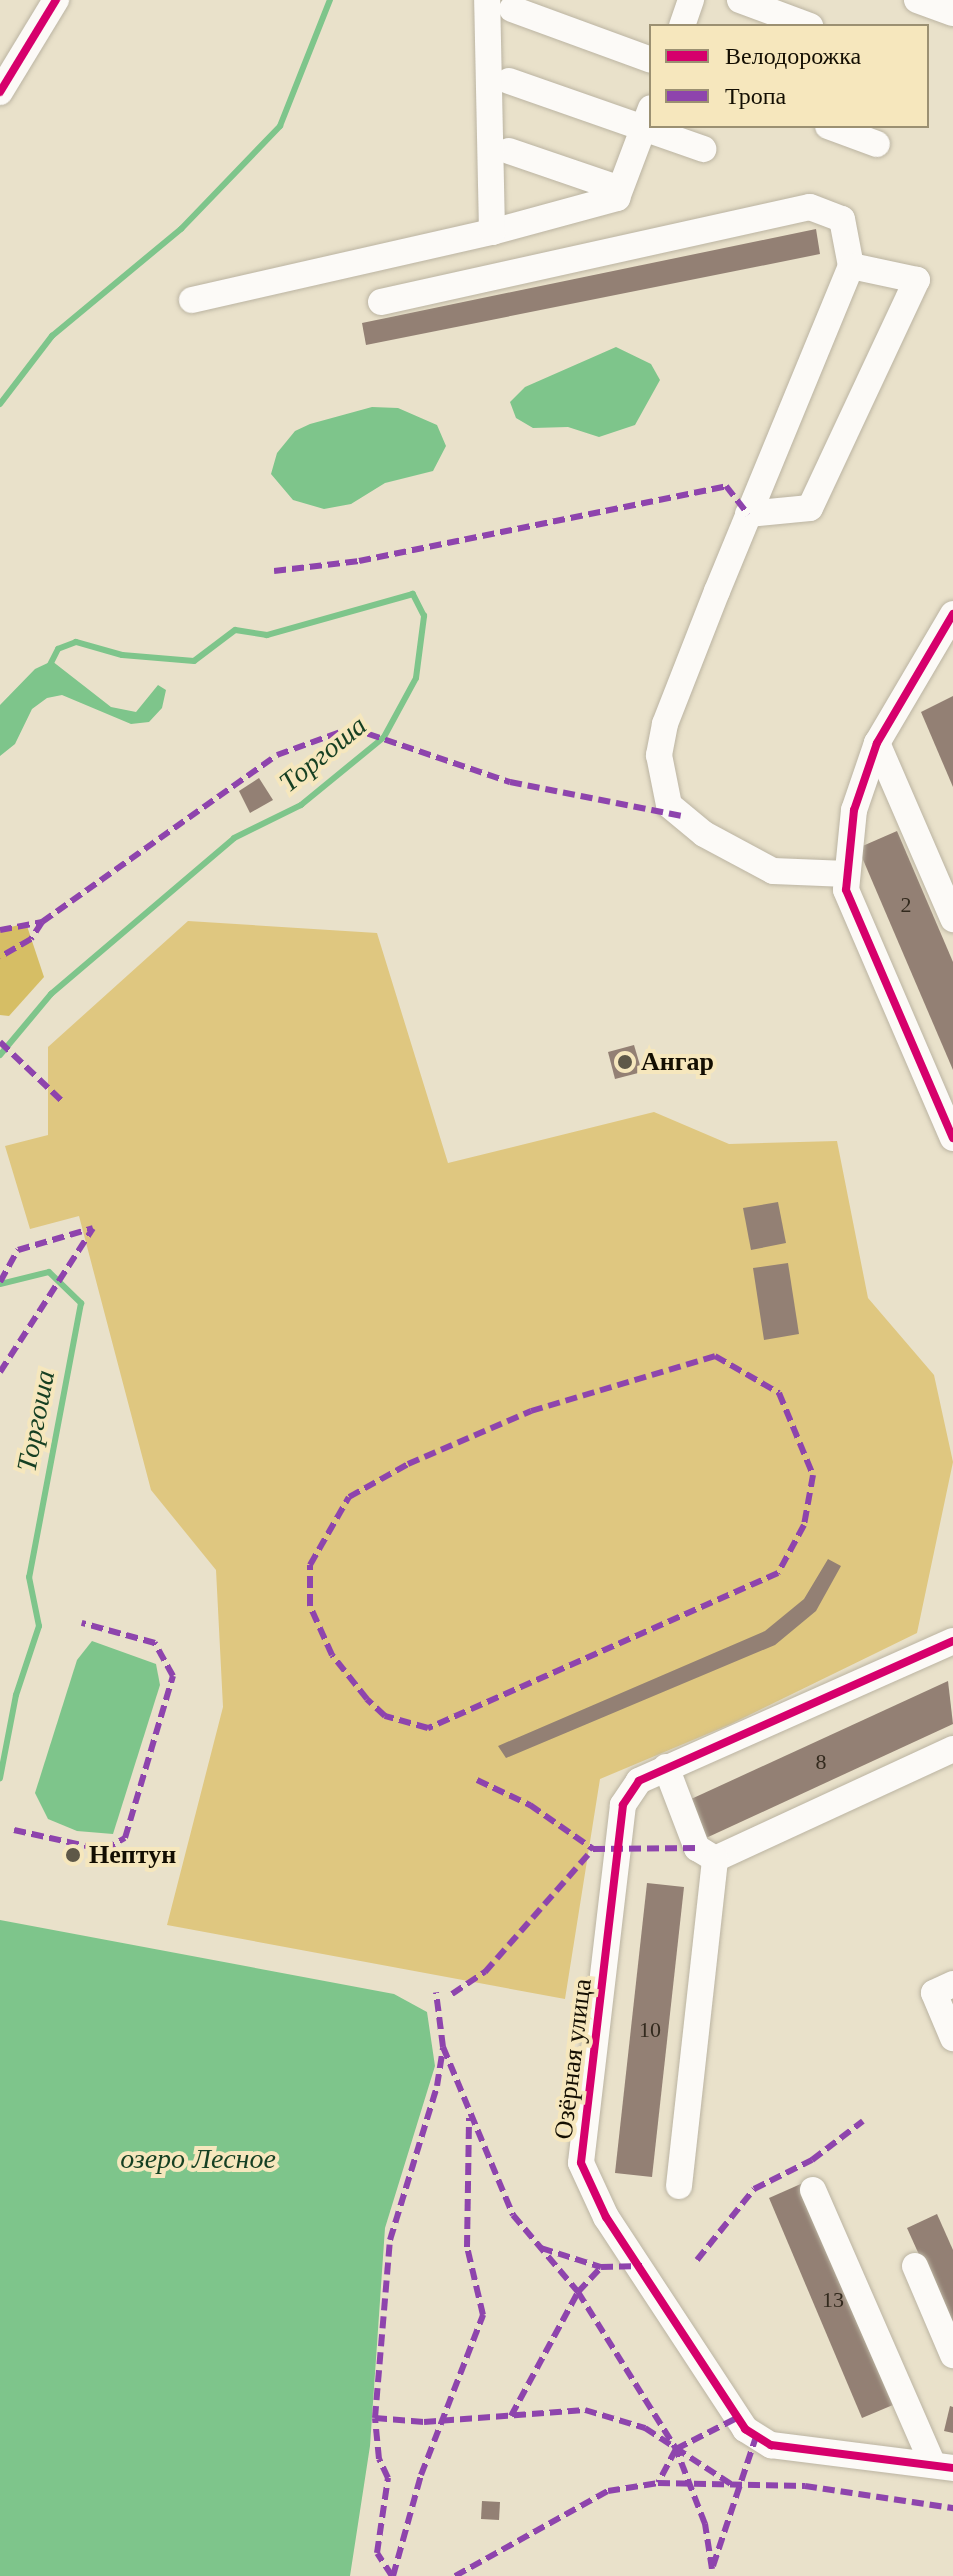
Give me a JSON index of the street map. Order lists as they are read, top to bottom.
{
  "streets": {
    "street": ["Озёрная улица"]
  },
  "water": ["Торгоша", "озеро Лесное"],
  "places": ["Ангар", "Нептун"],
  "house_numbers": [
    "2",
    "8",
    "10",
    "13"
  ],
  "legend": ["Велодорожка", "Тропа"]
}
